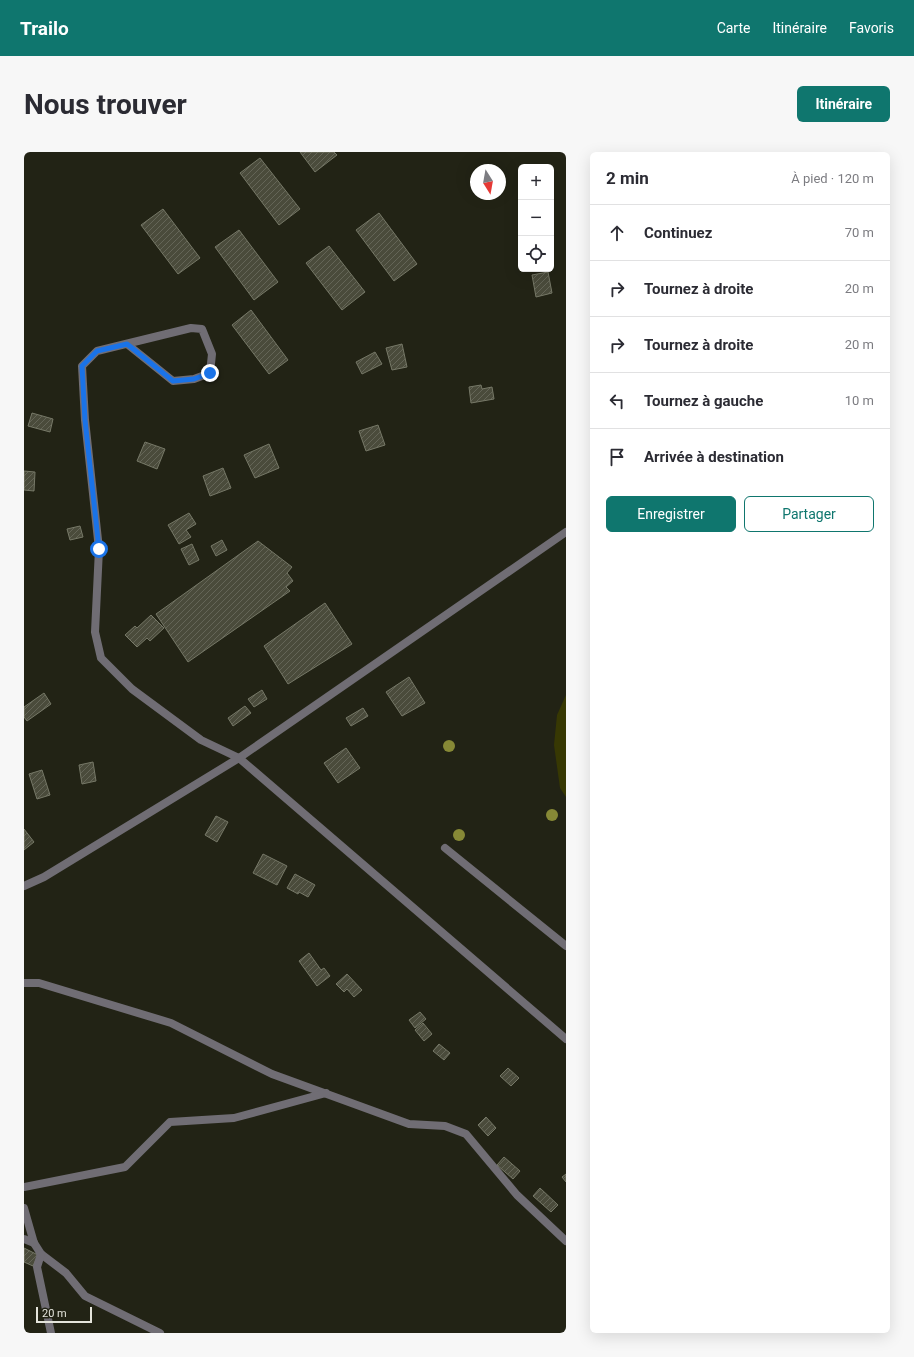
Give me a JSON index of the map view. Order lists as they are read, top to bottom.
{
  "scale_bar": "20 m",
  "north": "bottom",
  "page": {
    "header": "Trailo",
    "nav": ["Carte", "Itinéraire", "Favoris"],
    "buttons": [
      "Itinéraire",
      ["Enregistrer", "Partager"]
    ],
    "title": "Nous trouver",
    "heading": ["2 min", "À pied · 120 m"],
    "map_buttons": ["+", "−"],
    "list": [
      ["Continuez", "70 m"],
      ["Tournez à droite", "20 m"],
      ["Tournez à droite", "20 m"],
      ["Tournez à gauche", "10 m"],
      "Arrivée à destination"
    ],
    "scale": "20 m"
  }
}
